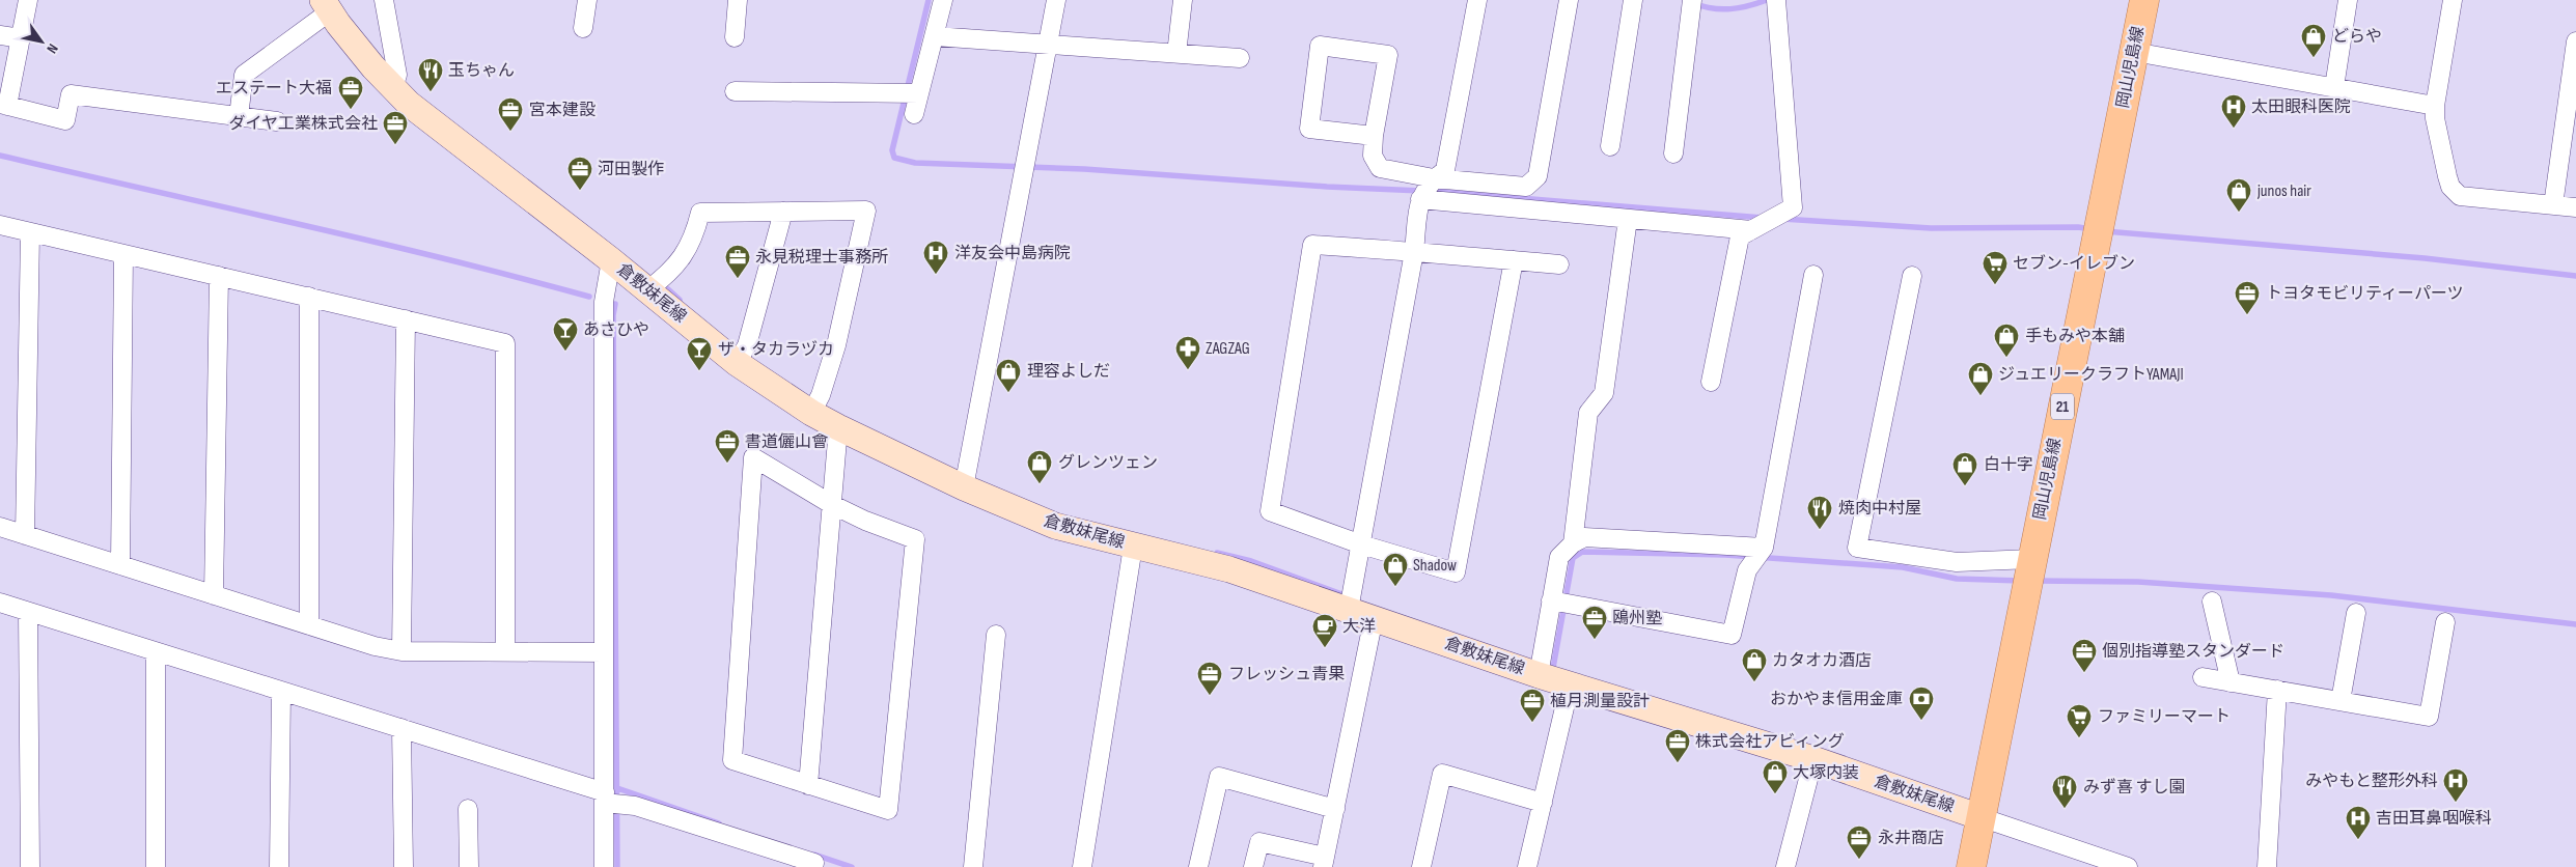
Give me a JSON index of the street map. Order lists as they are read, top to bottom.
{
  "streets": {
    "main road": ["岡山児島線", "倉敷妹尾線", "21"]
  },
  "crossings": [
    ["岡山児島線", "倉敷妹尾線"]
  ],
  "places": {
    "shop": [
      "どらや",
      "junos hair",
      "手もみや本舗",
      "理容よしだ",
      "ジュエリークラフトYAMAJI",
      "グレンツェン",
      "白十字",
      "Shadow",
      "カタオカ酒店",
      "大塚内装"
    ],
    "restaurant": ["玉ちゃん", "焼肉中村屋", "みず喜 すし園"],
    "office": [
      "エステート大福",
      "宮本建設",
      "ダイヤ工業株式会社",
      "河田製作",
      "永見税理士事務所",
      "トヨタモビリティーパーツ",
      "書道儷山會",
      "鴎州塾",
      "個別指導塾スタンダード",
      "フレッシュ青果",
      "植月測量設計",
      "株式会社アビィング",
      "永井商店"
    ],
    "hospital": [
      "太田眼科医院",
      "洋友会中島病院",
      "みやもと整形外科",
      "吉田耳鼻咽喉科"
    ],
    "supermarket": ["セブン-イレブン", "ファミリーマート"],
    "bar": ["あさひや", "ザ・タカラヅカ"],
    "pharmacy": ["ZAGZAG"],
    "cafe": ["大洋"],
    "bank": ["おかやま信用金庫"]
  },
  "north": "bottom right"
}
